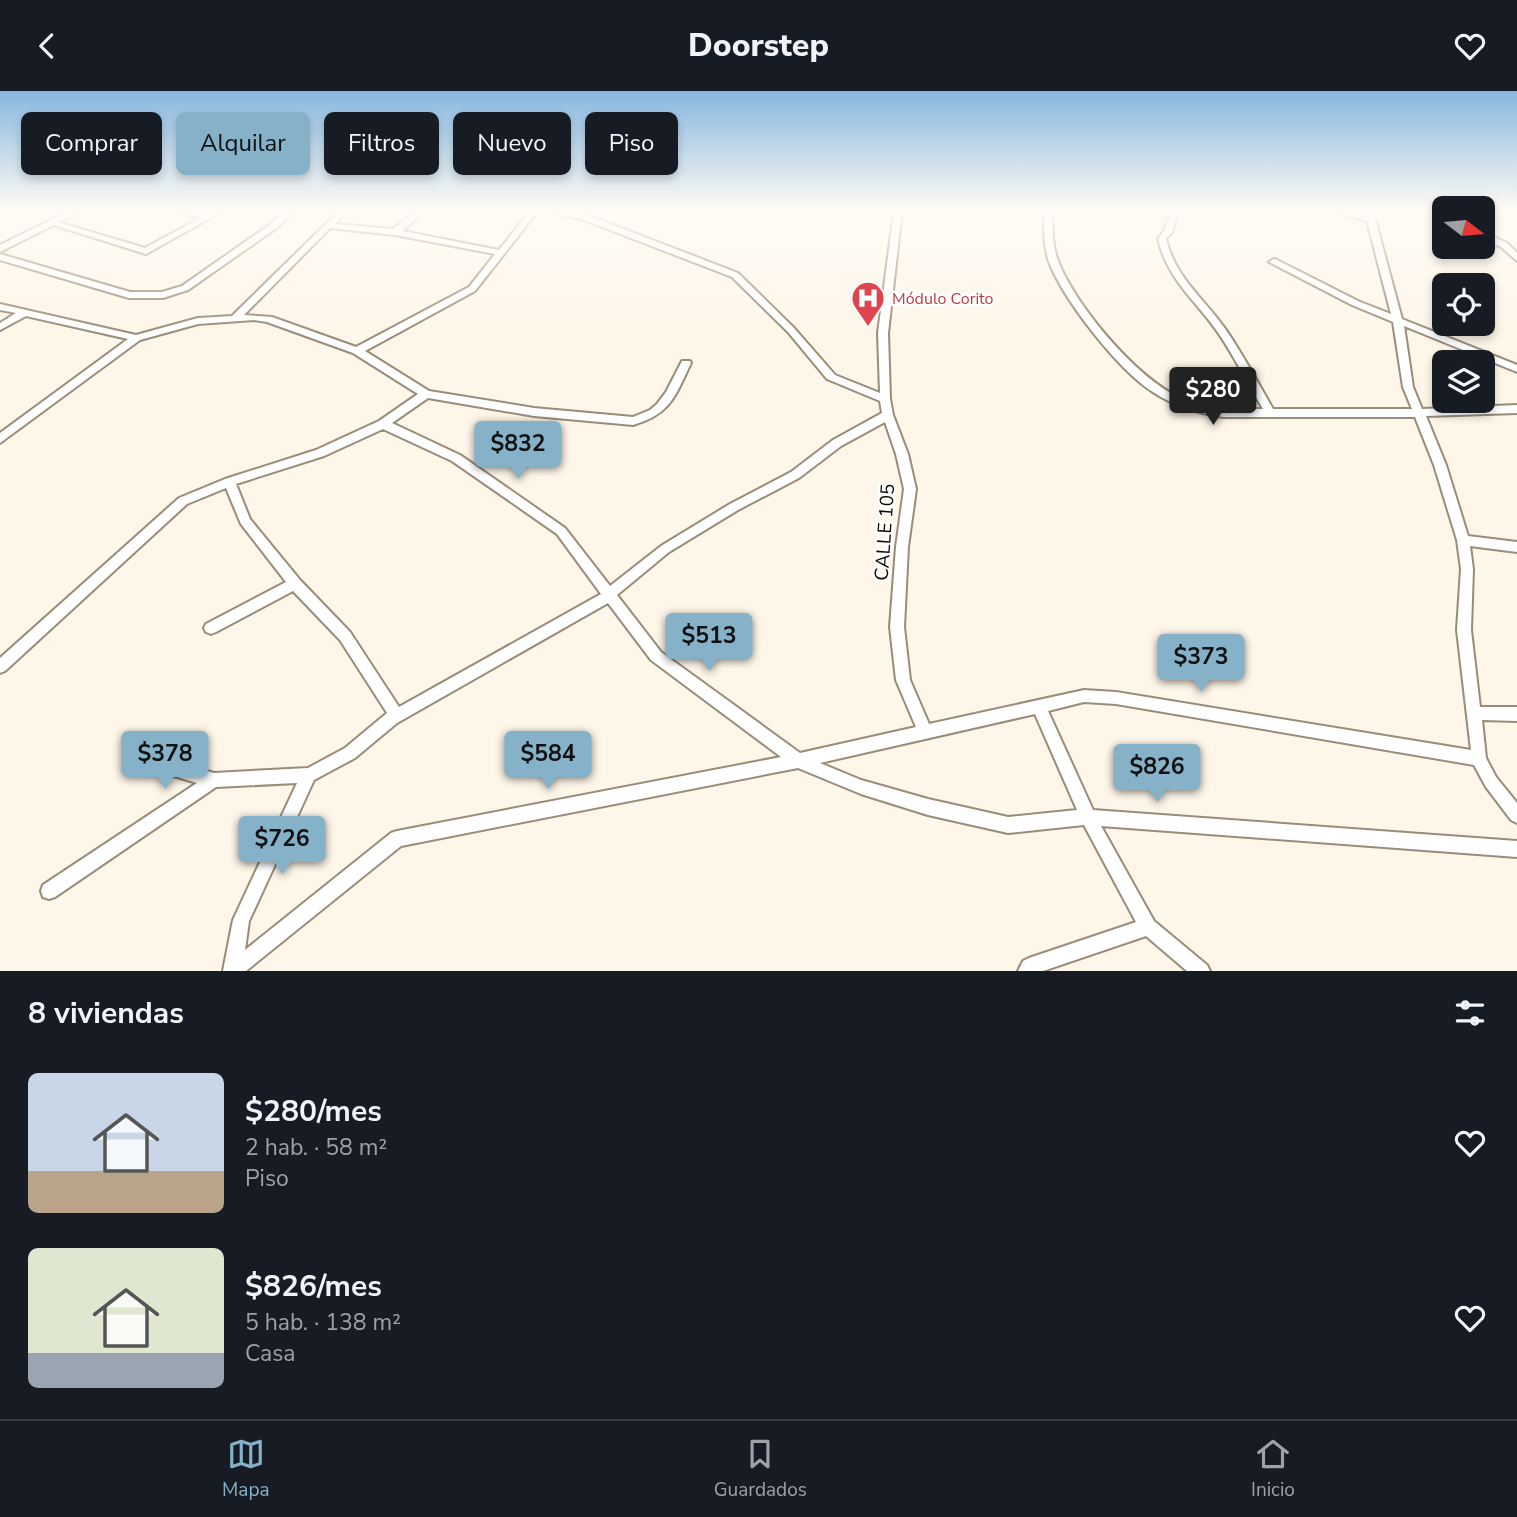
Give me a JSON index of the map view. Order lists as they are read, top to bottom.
{
  "streets": {
    "street": ["CALLE 105"]
  },
  "places": {
    "hospital": ["Módulo Corito"]
  },
  "north": "right",
  "page": {
    "header": "Doorstep",
    "chip": [
      "Comprar",
      "Alquilar",
      "Filtros",
      "Nuevo",
      "Piso"
    ],
    "price": [
      "$280",
      "$832",
      "$513",
      "$373",
      "$378",
      "$584",
      "$826",
      "$726"
    ],
    "heading": "8 viviendas",
    "list": [
      {
        "name": "$280/mes",
        "note": "2 hab. · 58 m² · Piso"
      },
      {
        "name": "$826/mes",
        "note": "5 hab. · 138 m² · Casa"
      }
    ],
    "tabs": ["Mapa", "Guardados", "Inicio"]
  }
}
